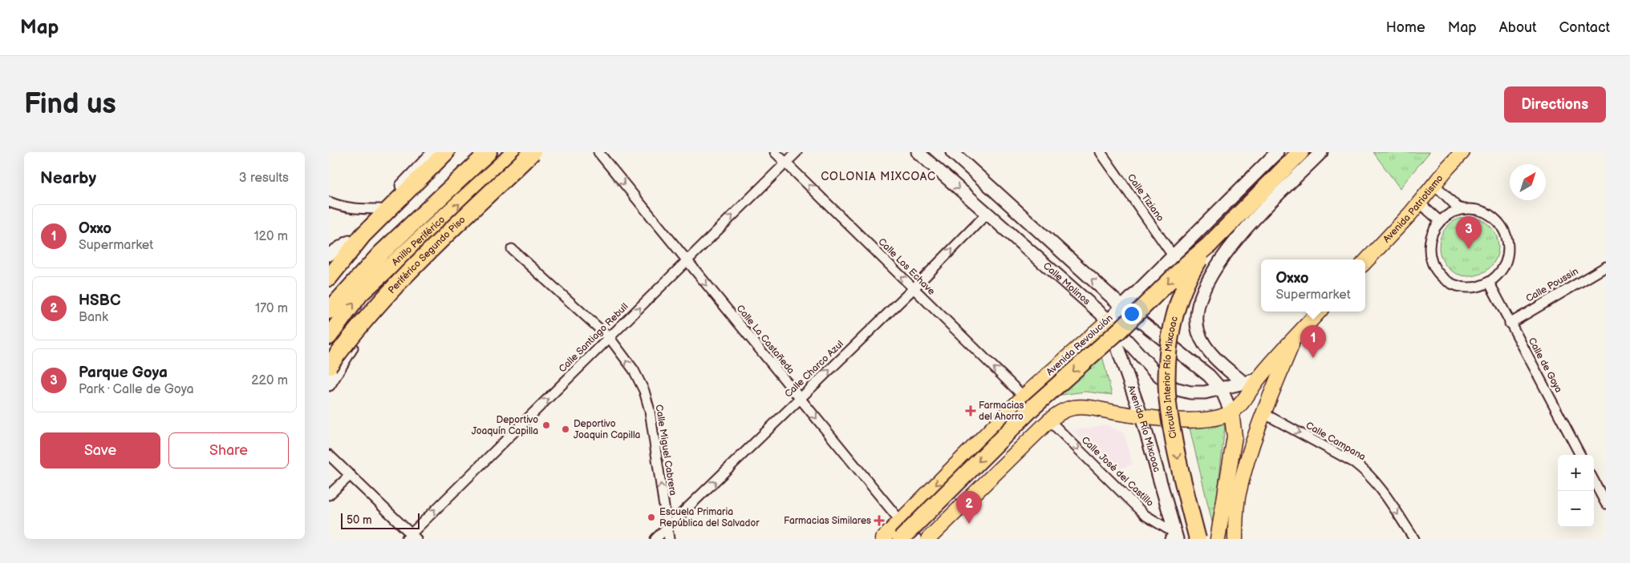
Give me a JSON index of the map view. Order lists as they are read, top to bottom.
{
  "streets": {
    "highway": ["Anillo Periférico", "Periférico Segundo Piso", "Circuito Interior Río Mixcoac"],
    "main road": [
      "Avenida Patriotismo",
      "Calle Molinos",
      "Avenida Revolución",
      "Avenida Río Mixcoac"
    ],
    "street": [
      "Calle Tiziano",
      "Calle Los Echave",
      "Calle Poussin",
      "Calle Santiago Rebull",
      "Calle La Castañeda",
      "Calle de Goya",
      "Calle Charco Azul",
      "Calle Campana",
      "Calle Miguel Cabrera",
      "Calle José del Castillo"
    ]
  },
  "crossings": [
    ["Calle Tiziano", "Avenida Revolución"],
    ["Calle Los Echave", "Calle Santiago Rebull"],
    ["Calle Los Echave", "Avenida Revolución"],
    ["Calle Los Echave", "Calle Charco Azul"],
    ["Calle Molinos", "Avenida Revolución"],
    ["Calle Molinos", "Calle Charco Azul"],
    ["Calle Molinos", "Avenida Río Mixcoac"],
    ["Calle Poussin", "Calle de Goya"],
    ["Calle Santiago Rebull", "Calle La Castañeda"],
    ["Calle Santiago Rebull", "Calle Miguel Cabrera"],
    ["Calle La Castañeda", "Avenida Revolución"],
    ["Calle La Castañeda", "Calle Charco Azul"],
    ["Avenida Revolución", "Avenida Río Mixcoac"],
    ["Calle Charco Azul", "Calle Miguel Cabrera"],
    ["Avenida Río Mixcoac", "Calle José del Castillo"]
  ],
  "one_way": [
    "Calle Los Echave",
    "Calle Santiago Rebull",
    "Calle La Castañeda",
    "Calle Charco Azul",
    "Circuito Interior Río Mixcoac",
    "Calle Campana",
    "Calle Miguel Cabrera",
    "Calle José del Castillo"
  ],
  "districts": ["COLONIA MIXCOAC"],
  "places": {
    "health": ["Farmacias del Ahorro", "Farmacias Similares"],
    "other": ["Deportivo Joaquín Capilla", "Deportivo Joaquin Capilla", "Escuela Primaria República del Salvador"]
  },
  "scale_bar": "50 m",
  "north": "top right",
  "page": {
    "header": "Map",
    "nav": [
      "Home",
      "Map",
      "About",
      "Contact"
    ],
    "buttons": [
      "Directions",
      ["Save", "Share"]
    ],
    "title": "Find us",
    "heading": ["Nearby", "3 results"],
    "list": [
      {
        "mark": "1",
        "name": "Oxxo",
        "note": "Supermarket",
        "value": "120 m"
      },
      {
        "mark": "2",
        "name": "HSBC",
        "note": "Bank",
        "value": "170 m"
      },
      {
        "mark": "3",
        "name": "Parque Goya",
        "note": "Park · Calle de Goya",
        "value": "220 m"
      }
    ],
    "pins": ["3", "1", "2"],
    "popup": ["Oxxo", "Supermarket"],
    "map_buttons": ["+", "−"],
    "scale": "50 m"
  }
}
